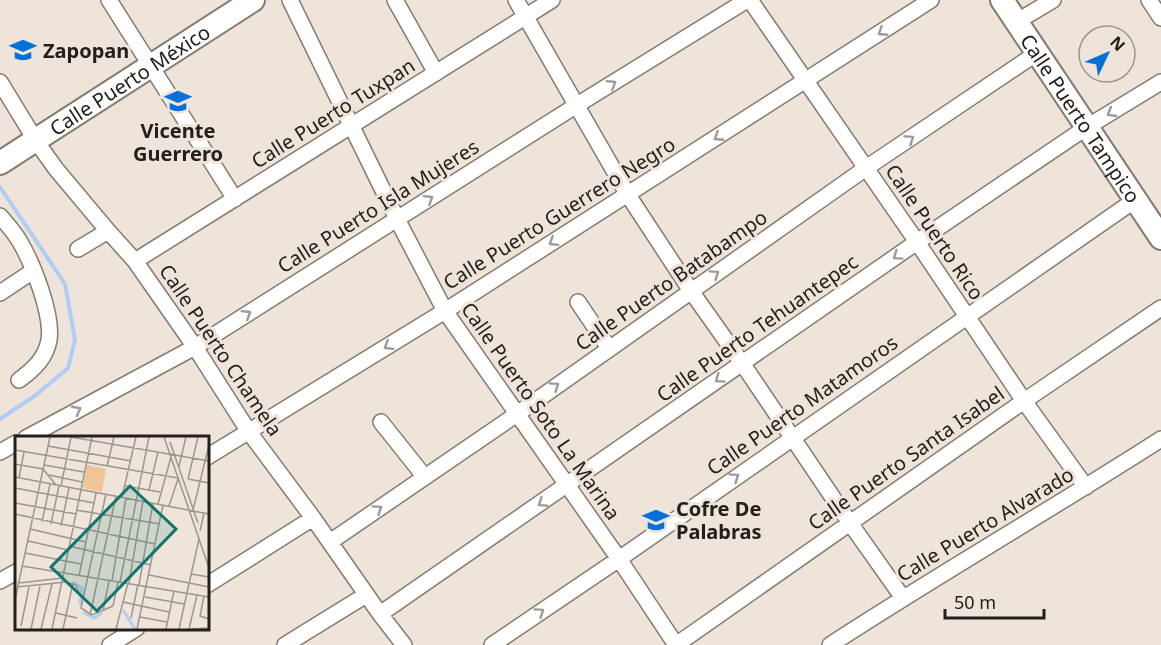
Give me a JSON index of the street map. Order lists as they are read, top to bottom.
{
  "streets": {
    "street": [
      "Calle Puerto México",
      "Calle Puerto Tuxpan",
      "Calle Puerto Tampico",
      "Calle Puerto Isla Mujeres",
      "Calle Puerto Guerrero Negro",
      "Calle Puerto Rico",
      "Calle Puerto Batabampo",
      "Calle Puerto Tehuantepec",
      "Calle Puerto Chamela",
      "Calle Puerto Matamoros",
      "Calle Puerto Soto La Marina",
      "Calle Puerto Santa Isabel",
      "Calle Puerto Alvarado"
    ]
  },
  "crossings": [
    ["Calle Puerto México", "Calle Puerto Chamela"],
    ["Calle Puerto Tuxpan", "Calle Puerto Chamela"],
    ["Calle Puerto Tuxpan", "Calle Puerto Soto La Marina"],
    ["Calle Puerto Tampico", "Calle Puerto Batabampo"],
    ["Calle Puerto Tampico", "Calle Puerto Tehuantepec"],
    ["Calle Puerto Tampico", "Calle Puerto Matamoros"],
    ["Calle Puerto Isla Mujeres", "Calle Puerto Rico"],
    ["Calle Puerto Isla Mujeres", "Calle Puerto Chamela"],
    ["Calle Puerto Isla Mujeres", "Calle Puerto Soto La Marina"],
    ["Calle Puerto Guerrero Negro", "Calle Puerto Rico"],
    ["Calle Puerto Guerrero Negro", "Calle Puerto Chamela"],
    ["Calle Puerto Guerrero Negro", "Calle Puerto Soto La Marina"],
    ["Calle Puerto Rico", "Calle Puerto Batabampo"],
    ["Calle Puerto Rico", "Calle Puerto Tehuantepec"],
    ["Calle Puerto Rico", "Calle Puerto Matamoros"],
    ["Calle Puerto Rico", "Calle Puerto Santa Isabel"],
    ["Calle Puerto Rico", "Calle Puerto Alvarado"],
    ["Calle Puerto Batabampo", "Calle Puerto Chamela"],
    ["Calle Puerto Batabampo", "Calle Puerto Soto La Marina"],
    ["Calle Puerto Tehuantepec", "Calle Puerto Chamela"],
    ["Calle Puerto Tehuantepec", "Calle Puerto Soto La Marina"],
    ["Calle Puerto Matamoros", "Calle Puerto Soto La Marina"],
    ["Calle Puerto Soto La Marina", "Calle Puerto Santa Isabel"]
  ],
  "one_way": [
    "Calle Puerto Isla Mujeres",
    "Calle Puerto Guerrero Negro",
    "Calle Puerto Batabampo",
    "Calle Puerto Tehuantepec",
    "Calle Puerto Matamoros"
  ],
  "places": {
    "school or university": ["Zapopan", "Vicente Guerrero", "Cofre De Palabras"]
  },
  "scale_bar": "50 m",
  "north": "top right"
}
